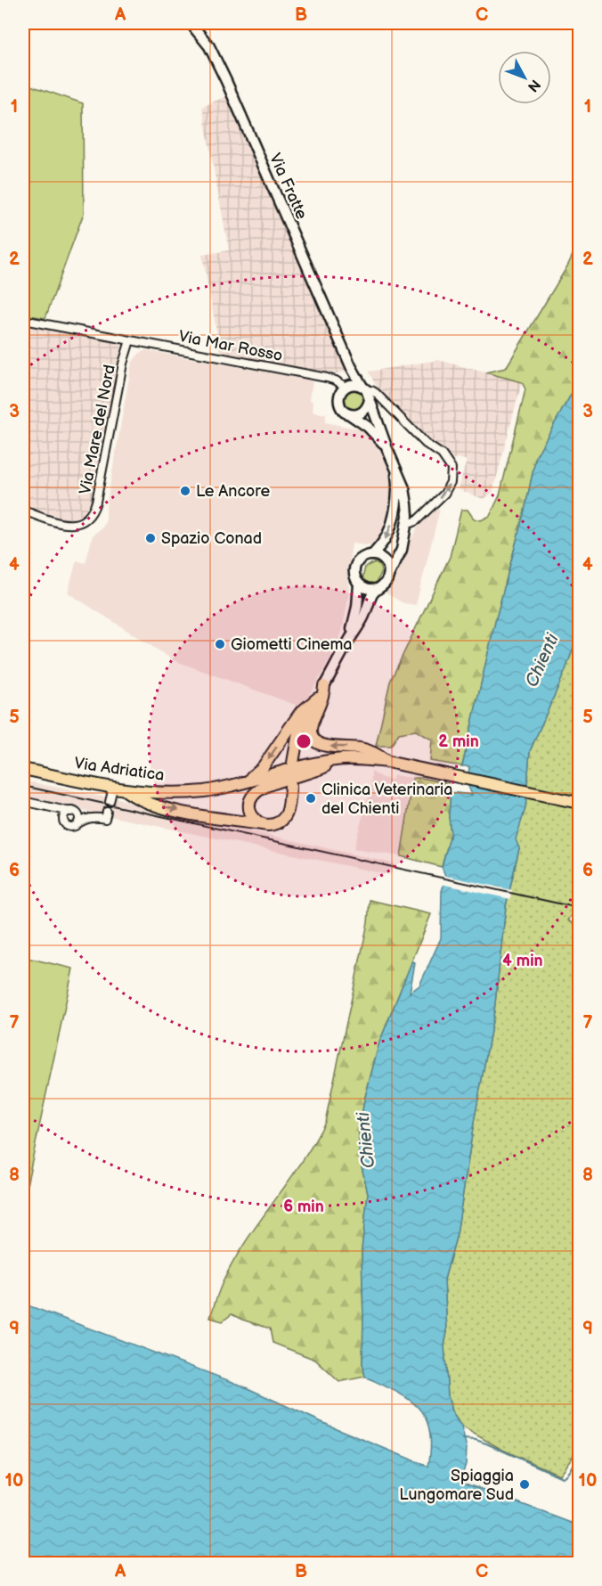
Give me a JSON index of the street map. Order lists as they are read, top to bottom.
{
  "streets": {
    "main road": ["Via Fratte", "Via Adriatica"],
    "street": ["Via Mar Rosso", "Via Mare del Nord"]
  },
  "crossings": [
    ["Via Fratte", "Via Mar Rosso"],
    ["Via Mar Rosso", "Via Mare del Nord"]
  ],
  "water": ["Chienti"],
  "places": [
    "Le Ancore",
    "Spazio Conad",
    "Giometti Cinema",
    "Clinica Veterinaria del Chienti",
    "Spiaggia Lungomare Sud"
  ],
  "north": "bottom right",
  "grid": {
    "columns": ["A", "B", "C"],
    "rows": [
      "1",
      "2",
      "3",
      "4",
      "5",
      "6",
      "7",
      "8",
      "9",
      "10"
    ]
  },
  "rings": ["2 min", "4 min", "6 min"]
}
